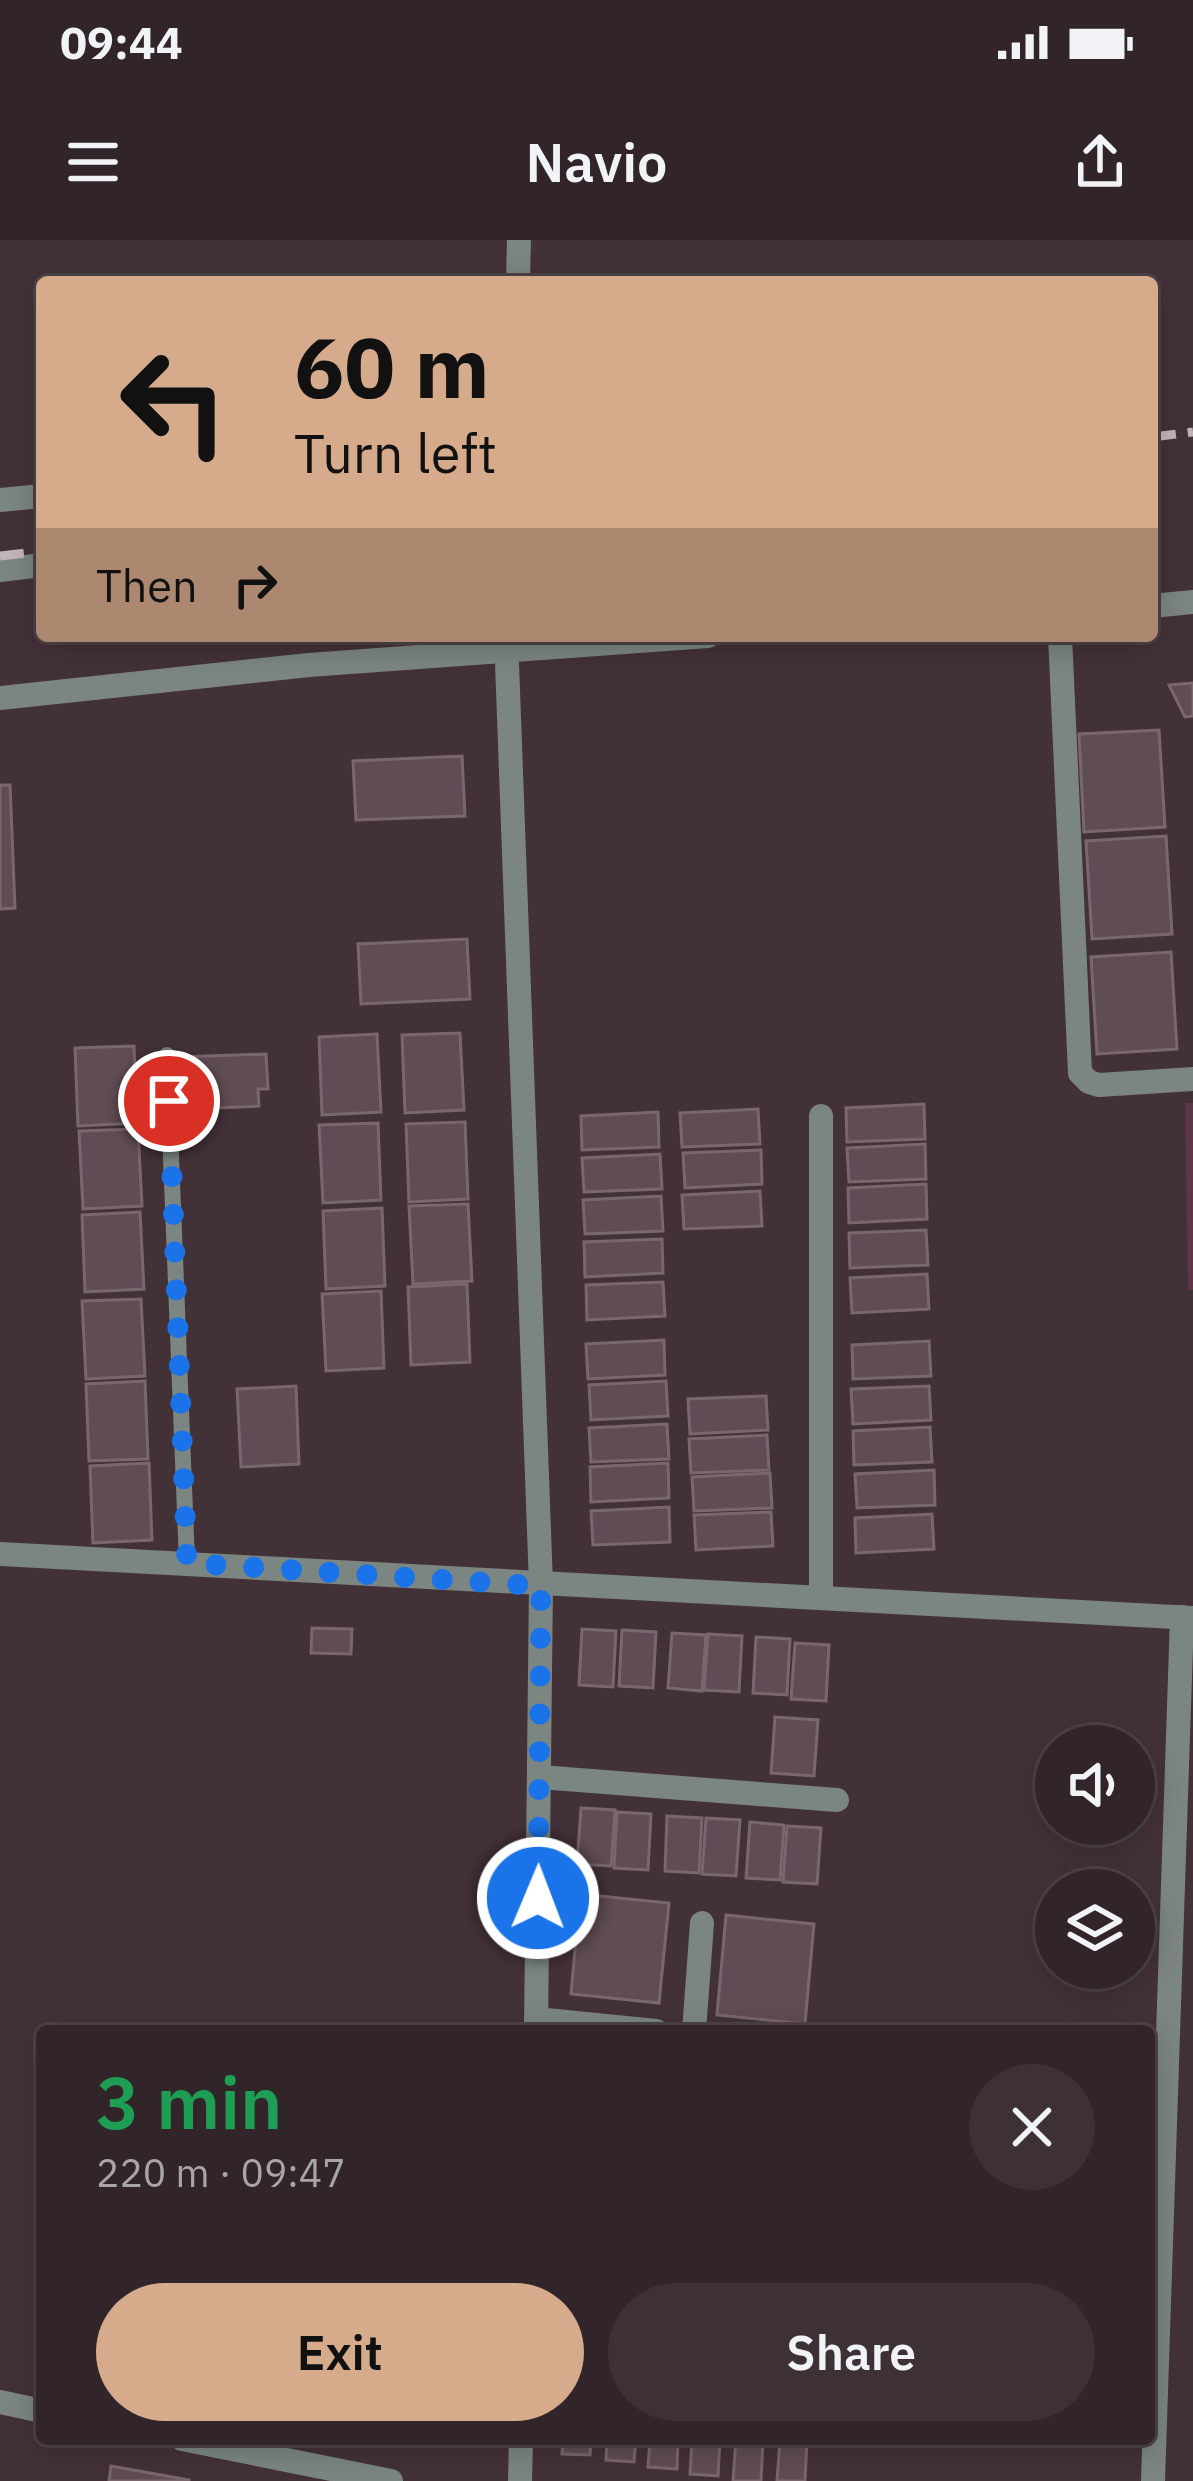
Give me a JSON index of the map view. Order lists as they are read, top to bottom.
{
  "page": {
    "status": "09:44",
    "header": "Navio",
    "turn": ["60 m", "Turn left"],
    "then": "Then",
    "heading": ["3 min", "220 m · 09:47"],
    "buttons": ["Exit", "Share"]
  }
}
